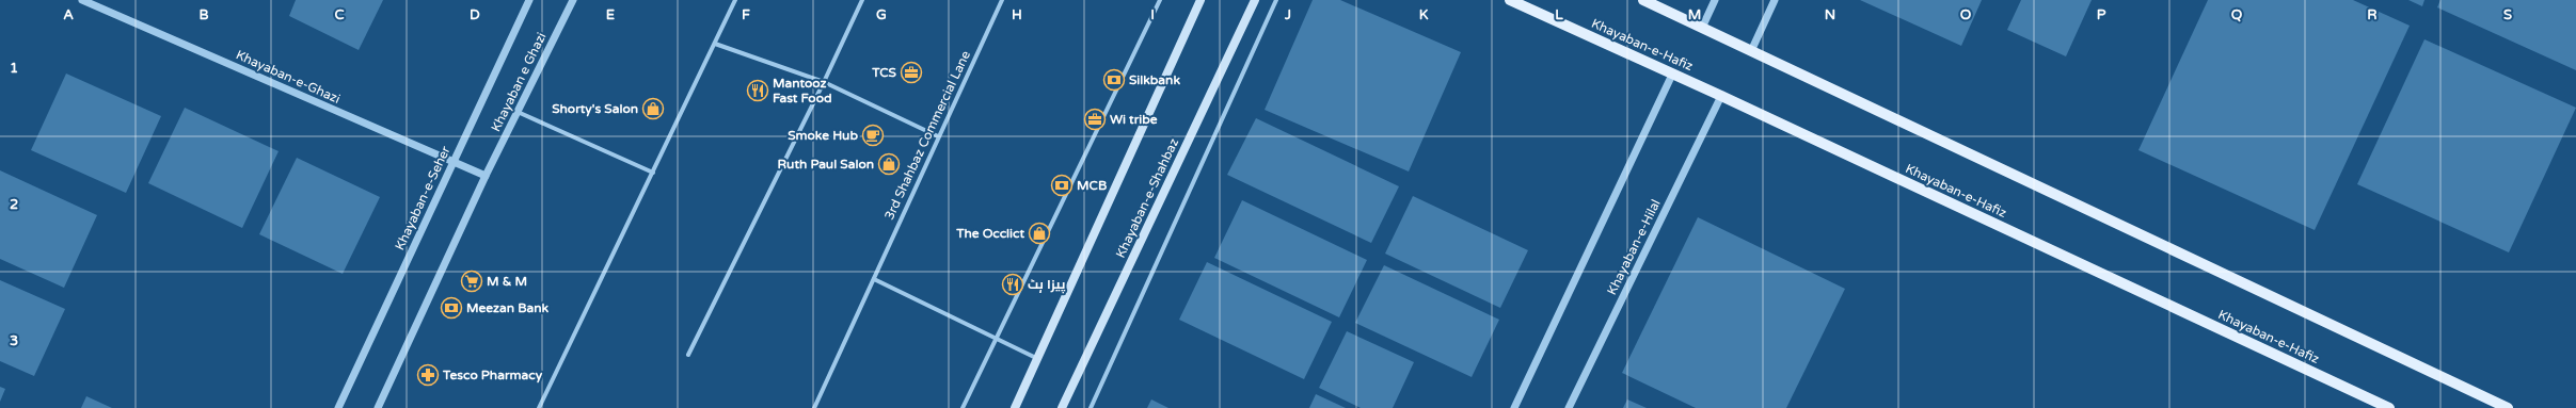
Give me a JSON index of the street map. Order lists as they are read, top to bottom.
{
  "streets": {
    "main road": ["Khayaban-e-Hafiz", "Khayaban-e-Shahbaz"],
    "street": [
      "Khayaban-e-Ghazi",
      "Khayaban e Ghazi",
      "3rd Shahbaz Commercial Lane",
      "Khayaban-e-Seher",
      "Khayaban-e-Hilal"
    ]
  },
  "crossings": [
    ["Khayaban-e-Hafiz", "Khayaban-e-Hilal"],
    ["Khayaban-e-Ghazi", "Khayaban e Ghazi"],
    ["Khayaban-e-Ghazi", "Khayaban-e-Seher"]
  ],
  "places": {
    "office": ["TCS", "Wi tribe"],
    "bank": ["Silkbank", "MCB", "Meezan Bank"],
    "restaurant": ["Mantooz Fast Food", "پیزا ہٹ"],
    "shop": ["Shorty's Salon", "Ruth Paul Salon", "The Occlict"],
    "cafe": ["Smoke Hub"],
    "supermarket": ["M & M"],
    "pharmacy": ["Tesco Pharmacy"]
  },
  "grid": {
    "columns": [
      "A",
      "B",
      "C",
      "D",
      "E",
      "F",
      "G",
      "H",
      "I",
      "J",
      "K",
      "L",
      "M",
      "N",
      "O",
      "P",
      "Q",
      "R",
      "S"
    ],
    "rows": ["1", "2", "3"]
  }
}
